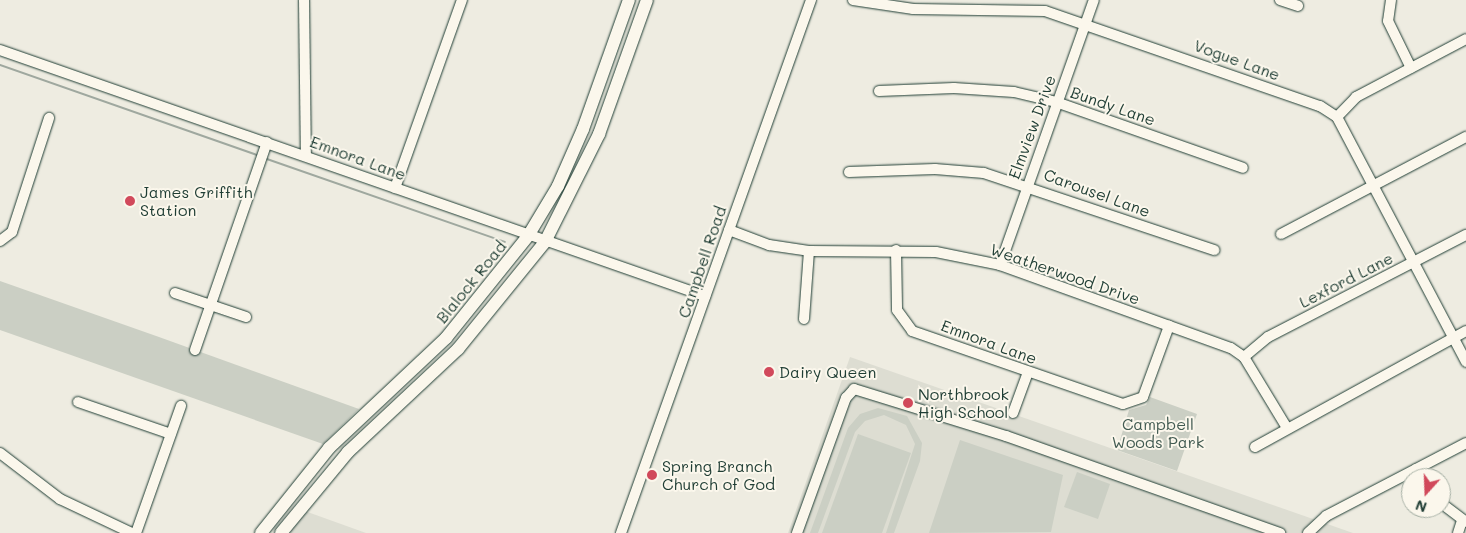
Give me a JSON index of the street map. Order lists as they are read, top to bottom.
{
  "streets": {
    "main road": ["Blalock Road"],
    "street": [
      "Vogue Lane",
      "Bundy Lane",
      "Elmview Drive",
      "Emnora Lane",
      "Carousel Lane",
      "Campbell Road",
      "Weatherwood Drive",
      "Lexford Lane"
    ]
  },
  "crossings": [
    ["Vogue Lane", "Elmview Drive"],
    ["Bundy Lane", "Elmview Drive"],
    ["Elmview Drive", "Carousel Lane"],
    ["Elmview Drive", "Weatherwood Drive"],
    ["Emnora Lane", "Campbell Road"],
    ["Emnora Lane", "Weatherwood Drive"],
    ["Emnora Lane", "Blalock Road"],
    ["Campbell Road", "Weatherwood Drive"],
    ["Weatherwood Drive", "Lexford Lane"]
  ],
  "parks": ["Campbell Woods Park"],
  "places": [
    "James Griffith Station",
    "Dairy Queen",
    "Northbrook High School",
    "Spring Branch Church of God"
  ],
  "north": "bottom"
}
